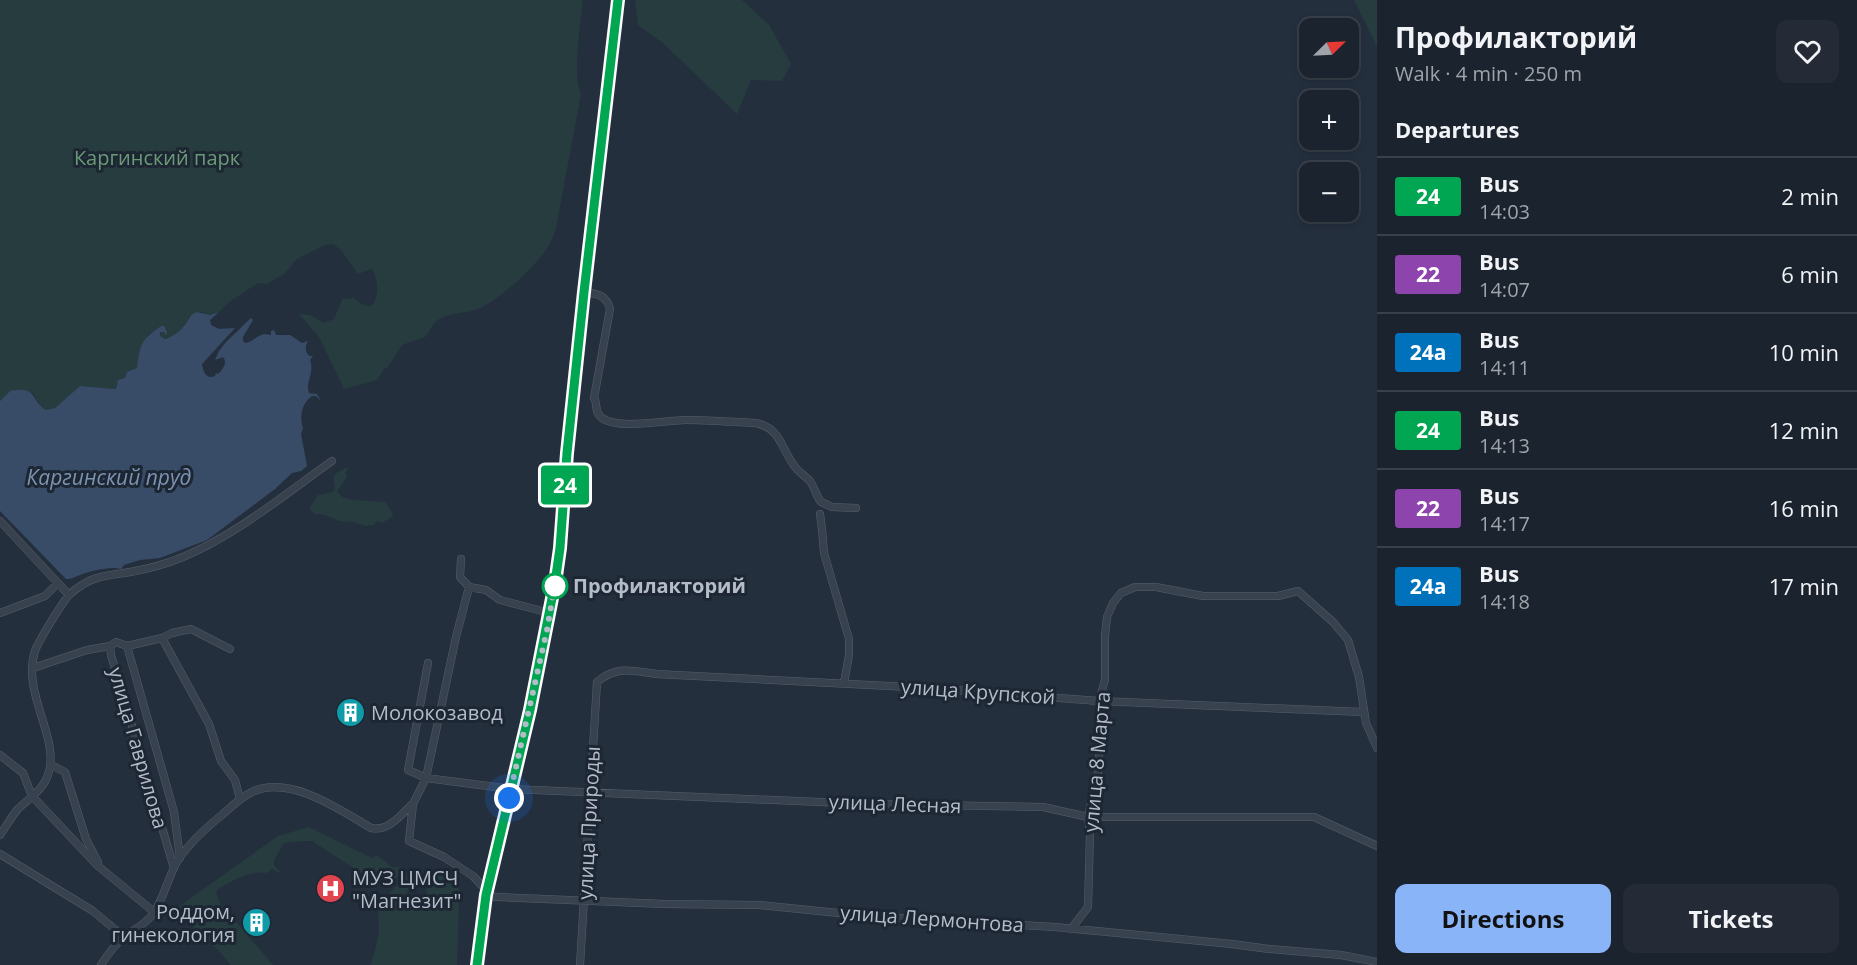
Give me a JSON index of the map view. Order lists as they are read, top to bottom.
{
  "streets": {
    "street": [
      "улица Крупской",
      "улица Гаврилова",
      "улица 8 Марта",
      "улица Лесная",
      "улица Природы",
      "улица Лермонтова"
    ]
  },
  "crossings": [
    ["улица Крупской", "улица 8 Марта"],
    ["улица Крупской", "улица Природы"],
    ["улица 8 Марта", "улица Лесная"],
    ["улица 8 Марта", "улица Лермонтова"],
    ["улица Лесная", "улица Природы"],
    ["улица Природы", "улица Лермонтова"]
  ],
  "water": ["Каргинский пруд"],
  "parks": ["Каргинский парк"],
  "places": {
    "other": ["Профилакторий"],
    "building": ["Молокозавод", "Роддом, гинекология"],
    "hospital": ["МУЗ ЦМСЧ \"Магнезит\""]
  },
  "lines": ["bus line 24"],
  "north": "top right",
  "page": {
    "on_map": "24",
    "heading": [
      ["Профилакторий", "Walk · 4 min · 250 m"],
      "Departures"
    ],
    "map_buttons": ["+", "−"],
    "list": [
      {
        "mark": "24",
        "name": "Bus",
        "note": "14:03",
        "value": "2 min"
      },
      {
        "mark": "22",
        "name": "Bus",
        "note": "14:07",
        "value": "6 min"
      },
      {
        "mark": "24a",
        "name": "Bus",
        "note": "14:11",
        "value": "10 min"
      },
      {
        "mark": "24",
        "name": "Bus",
        "note": "14:13",
        "value": "12 min"
      },
      {
        "mark": "22",
        "name": "Bus",
        "note": "14:17",
        "value": "16 min"
      },
      {
        "mark": "24a",
        "name": "Bus",
        "note": "14:18",
        "value": "17 min"
      }
    ],
    "buttons": ["Directions", "Tickets"]
  }
}
